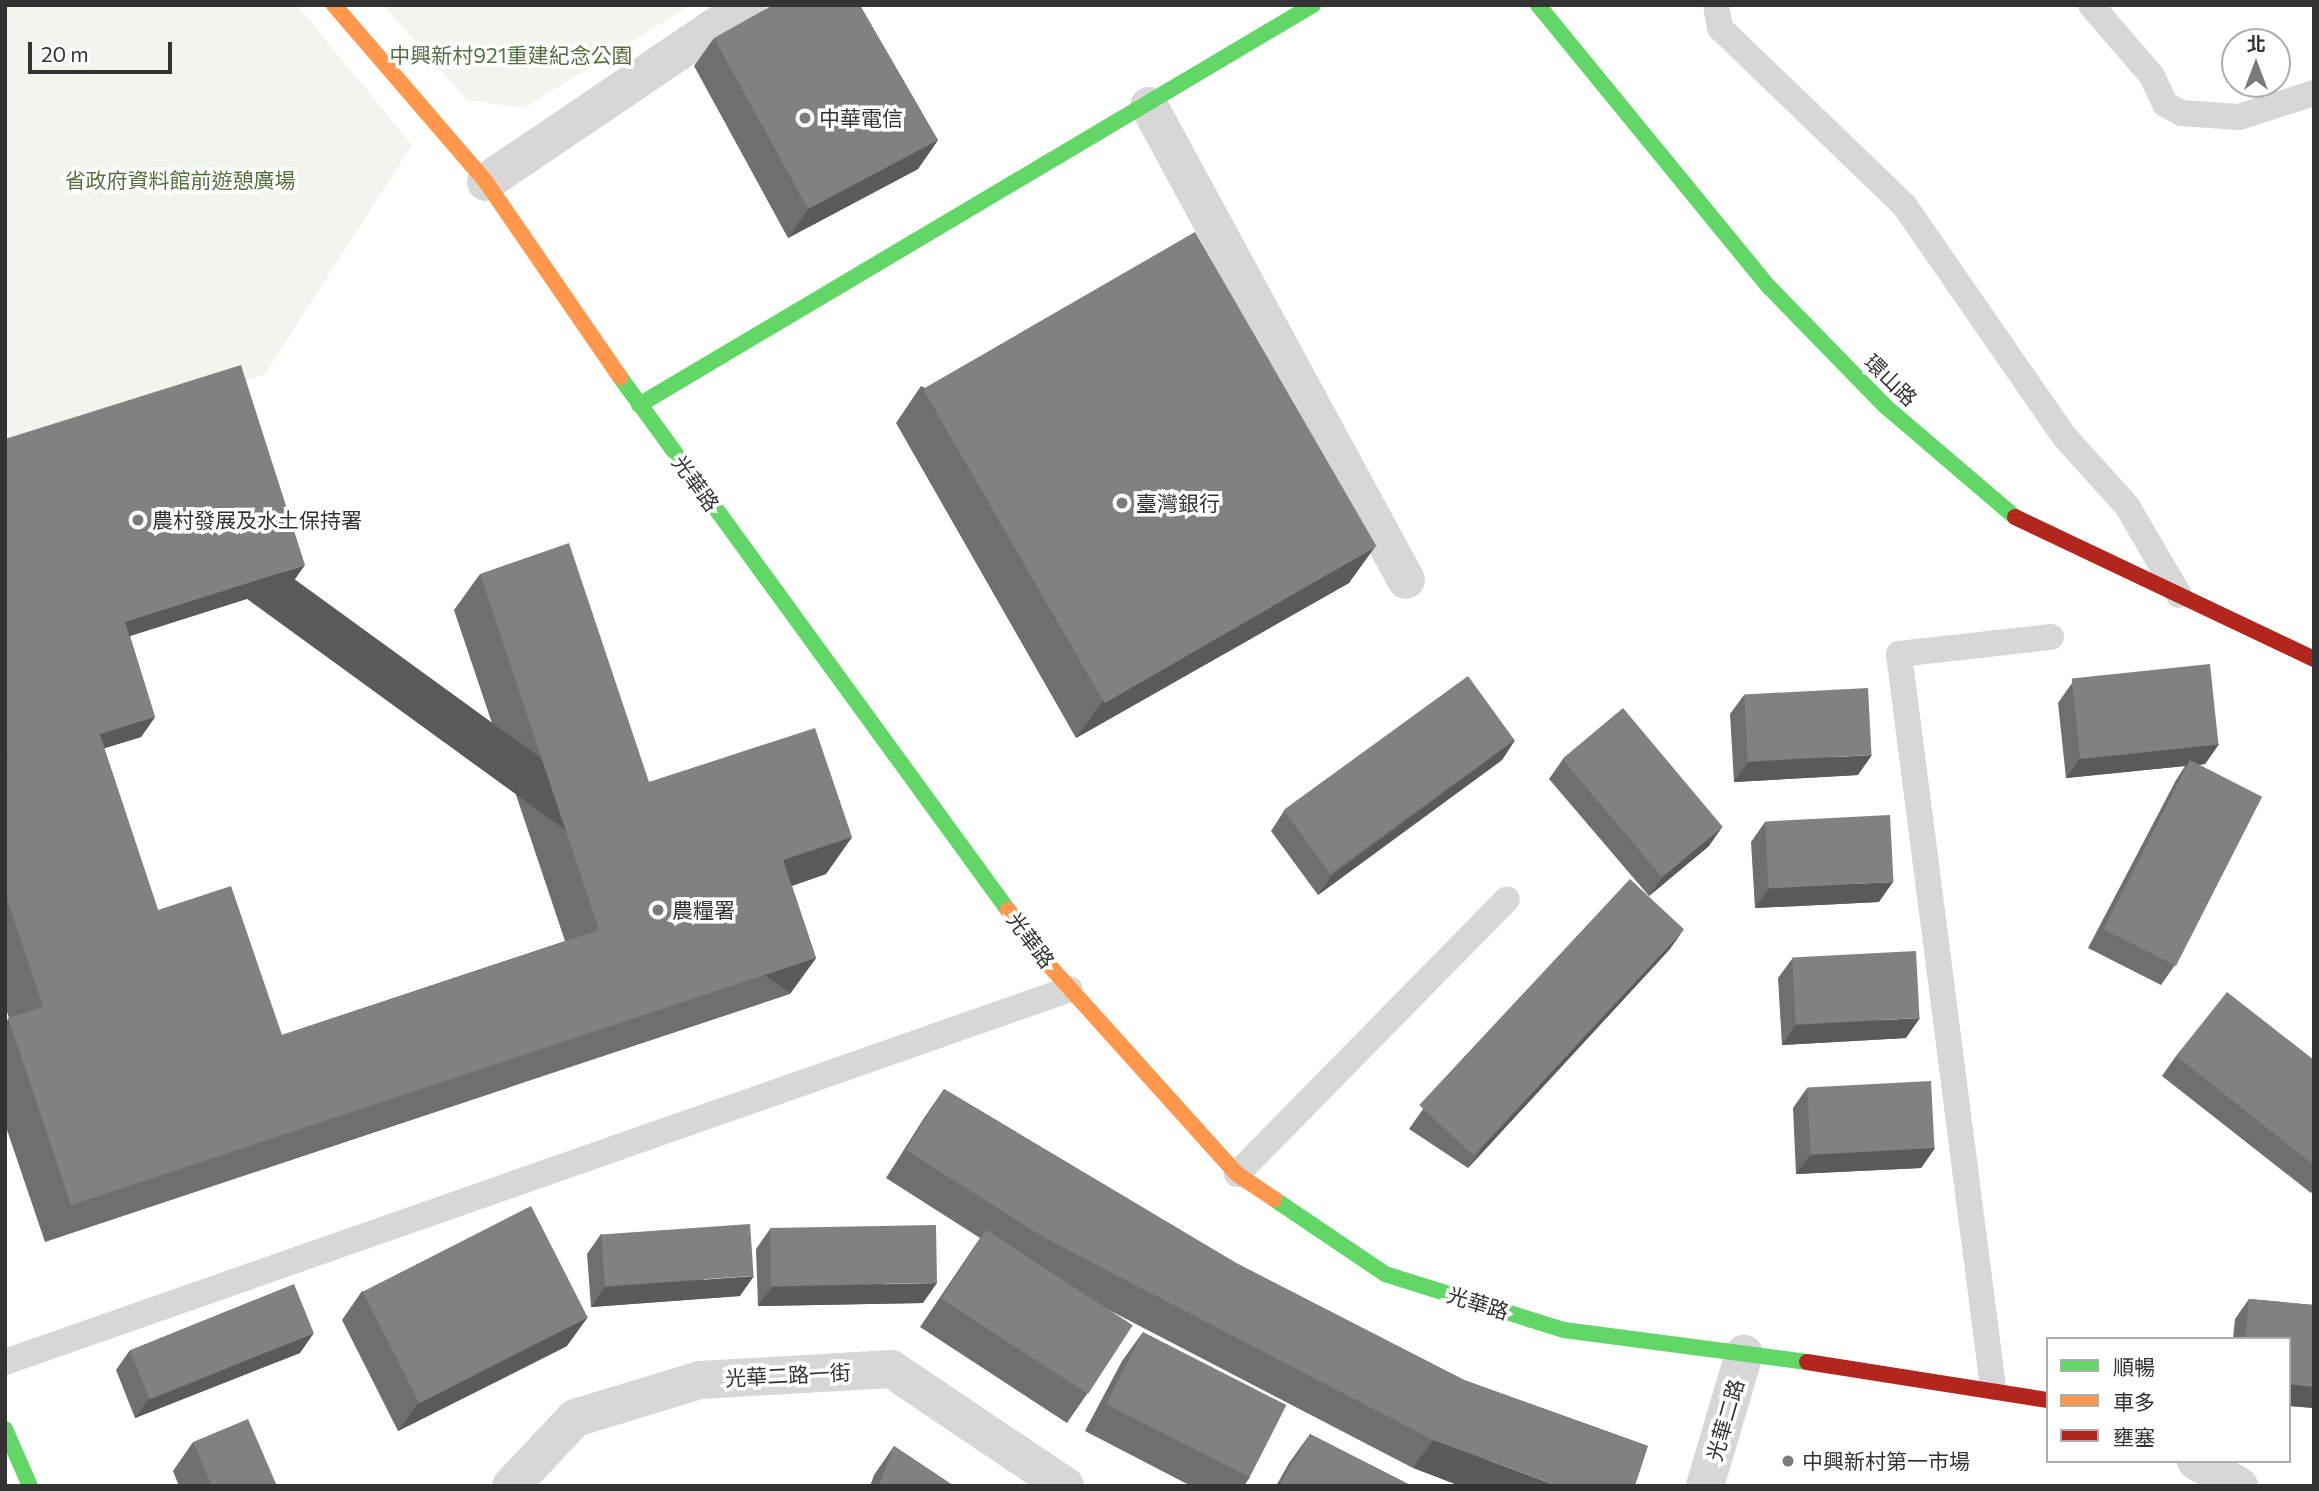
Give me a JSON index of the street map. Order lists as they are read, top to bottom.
{
  "streets": {
    "street": [
      "環山路",
      "光華路",
      "光華二路一街",
      "光華二路"
    ]
  },
  "crossings": [
    ["光華路", "光華二路"]
  ],
  "parks": ["中興新村921重建紀念公園", "省政府資料館前遊憩廣場"],
  "places": [
    "中華電信",
    "臺灣銀行",
    "農村發展及水土保持署",
    "農糧署",
    "中興新村第一市場"
  ],
  "legend": ["順暢", "車多", "壅塞"],
  "scale_bar": "20 m",
  "north": "top"
}
